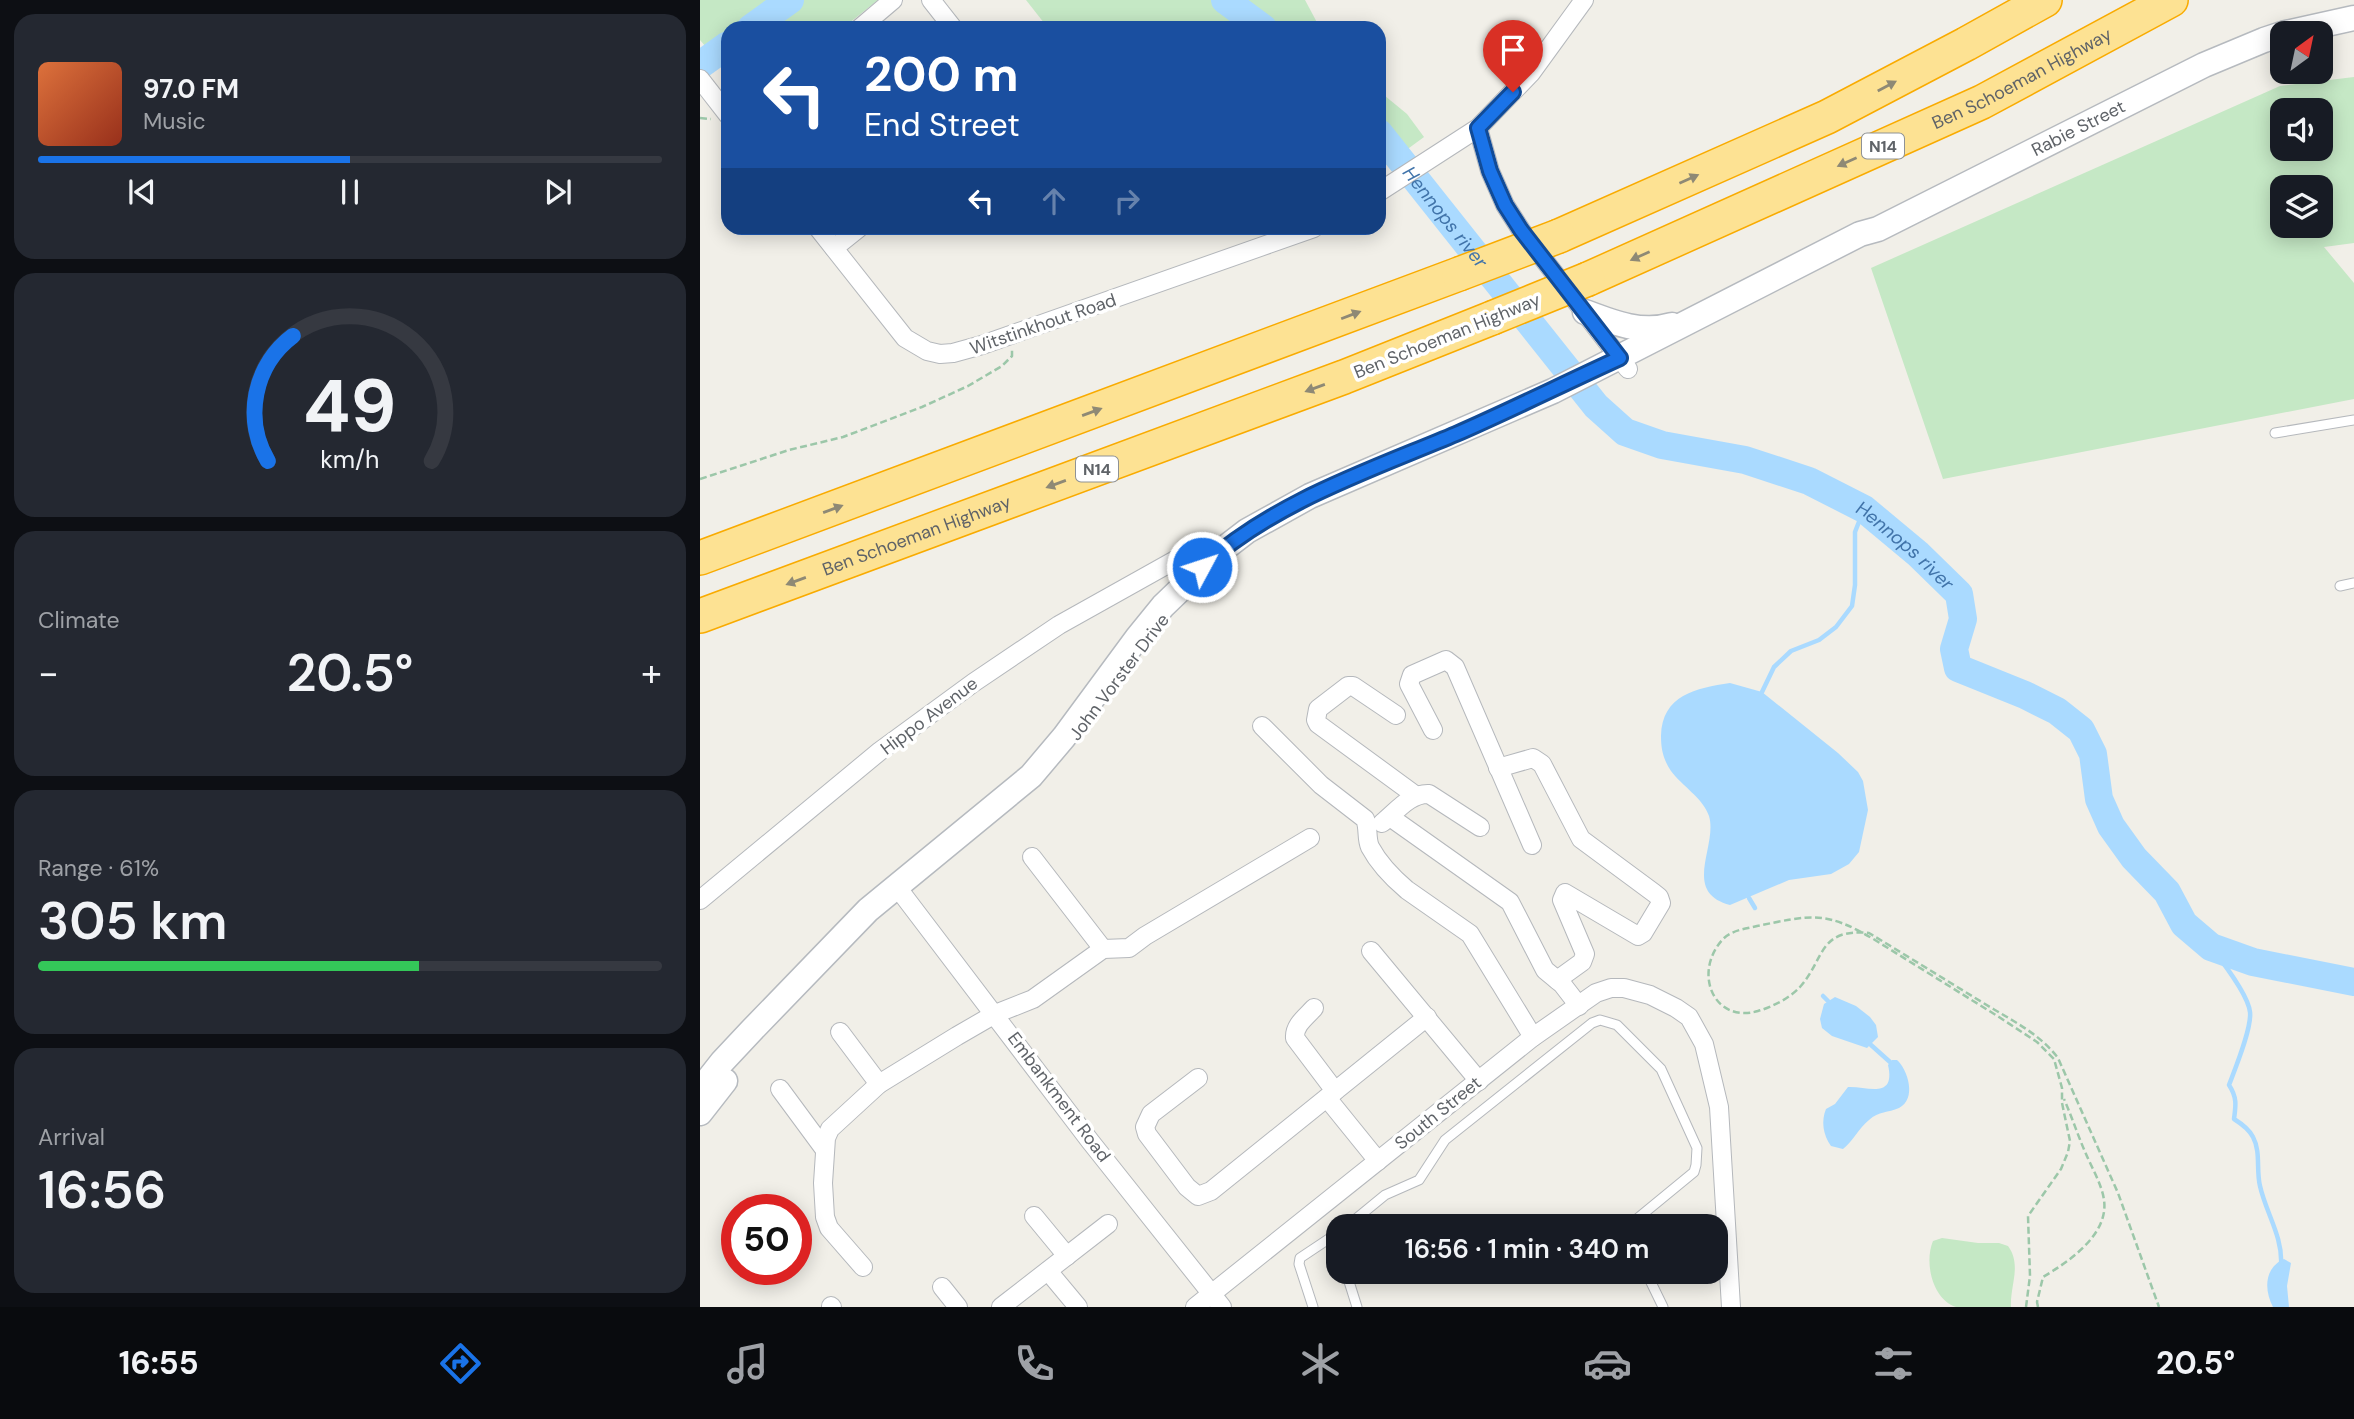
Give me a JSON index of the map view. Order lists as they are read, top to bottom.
{
  "streets": {
    "highway": ["Ben Schoeman Highway", "N14"],
    "main road": ["Rabie Street", "John Vorster Drive"],
    "street": [
      "Witstinkhout Road",
      "Hippo Avenue",
      "Embankment Road",
      "South Street"
    ]
  },
  "crossings": [
    ["Rabie Street", "John Vorster Drive"],
    ["John Vorster Drive", "Embankment Road"],
    ["Embankment Road", "South Street"]
  ],
  "water": ["Hennops river"],
  "north": "top right",
  "page": {
    "turn": ["200 m", "End Street"],
    "song": ["97.0 FM", "Music"],
    "tile": [
      "Climate",
      ["Range · 61%", "305 km"],
      ["Arrival", "16:56"]
    ],
    "heat": ["−", "20.5°", "+"],
    "limit": "50",
    "trip": "16:56 · 1 min · 340 m",
    "tabs": ["16:55", "20.5°"],
    "gauge": ["49", "km/h"]
  }
}
